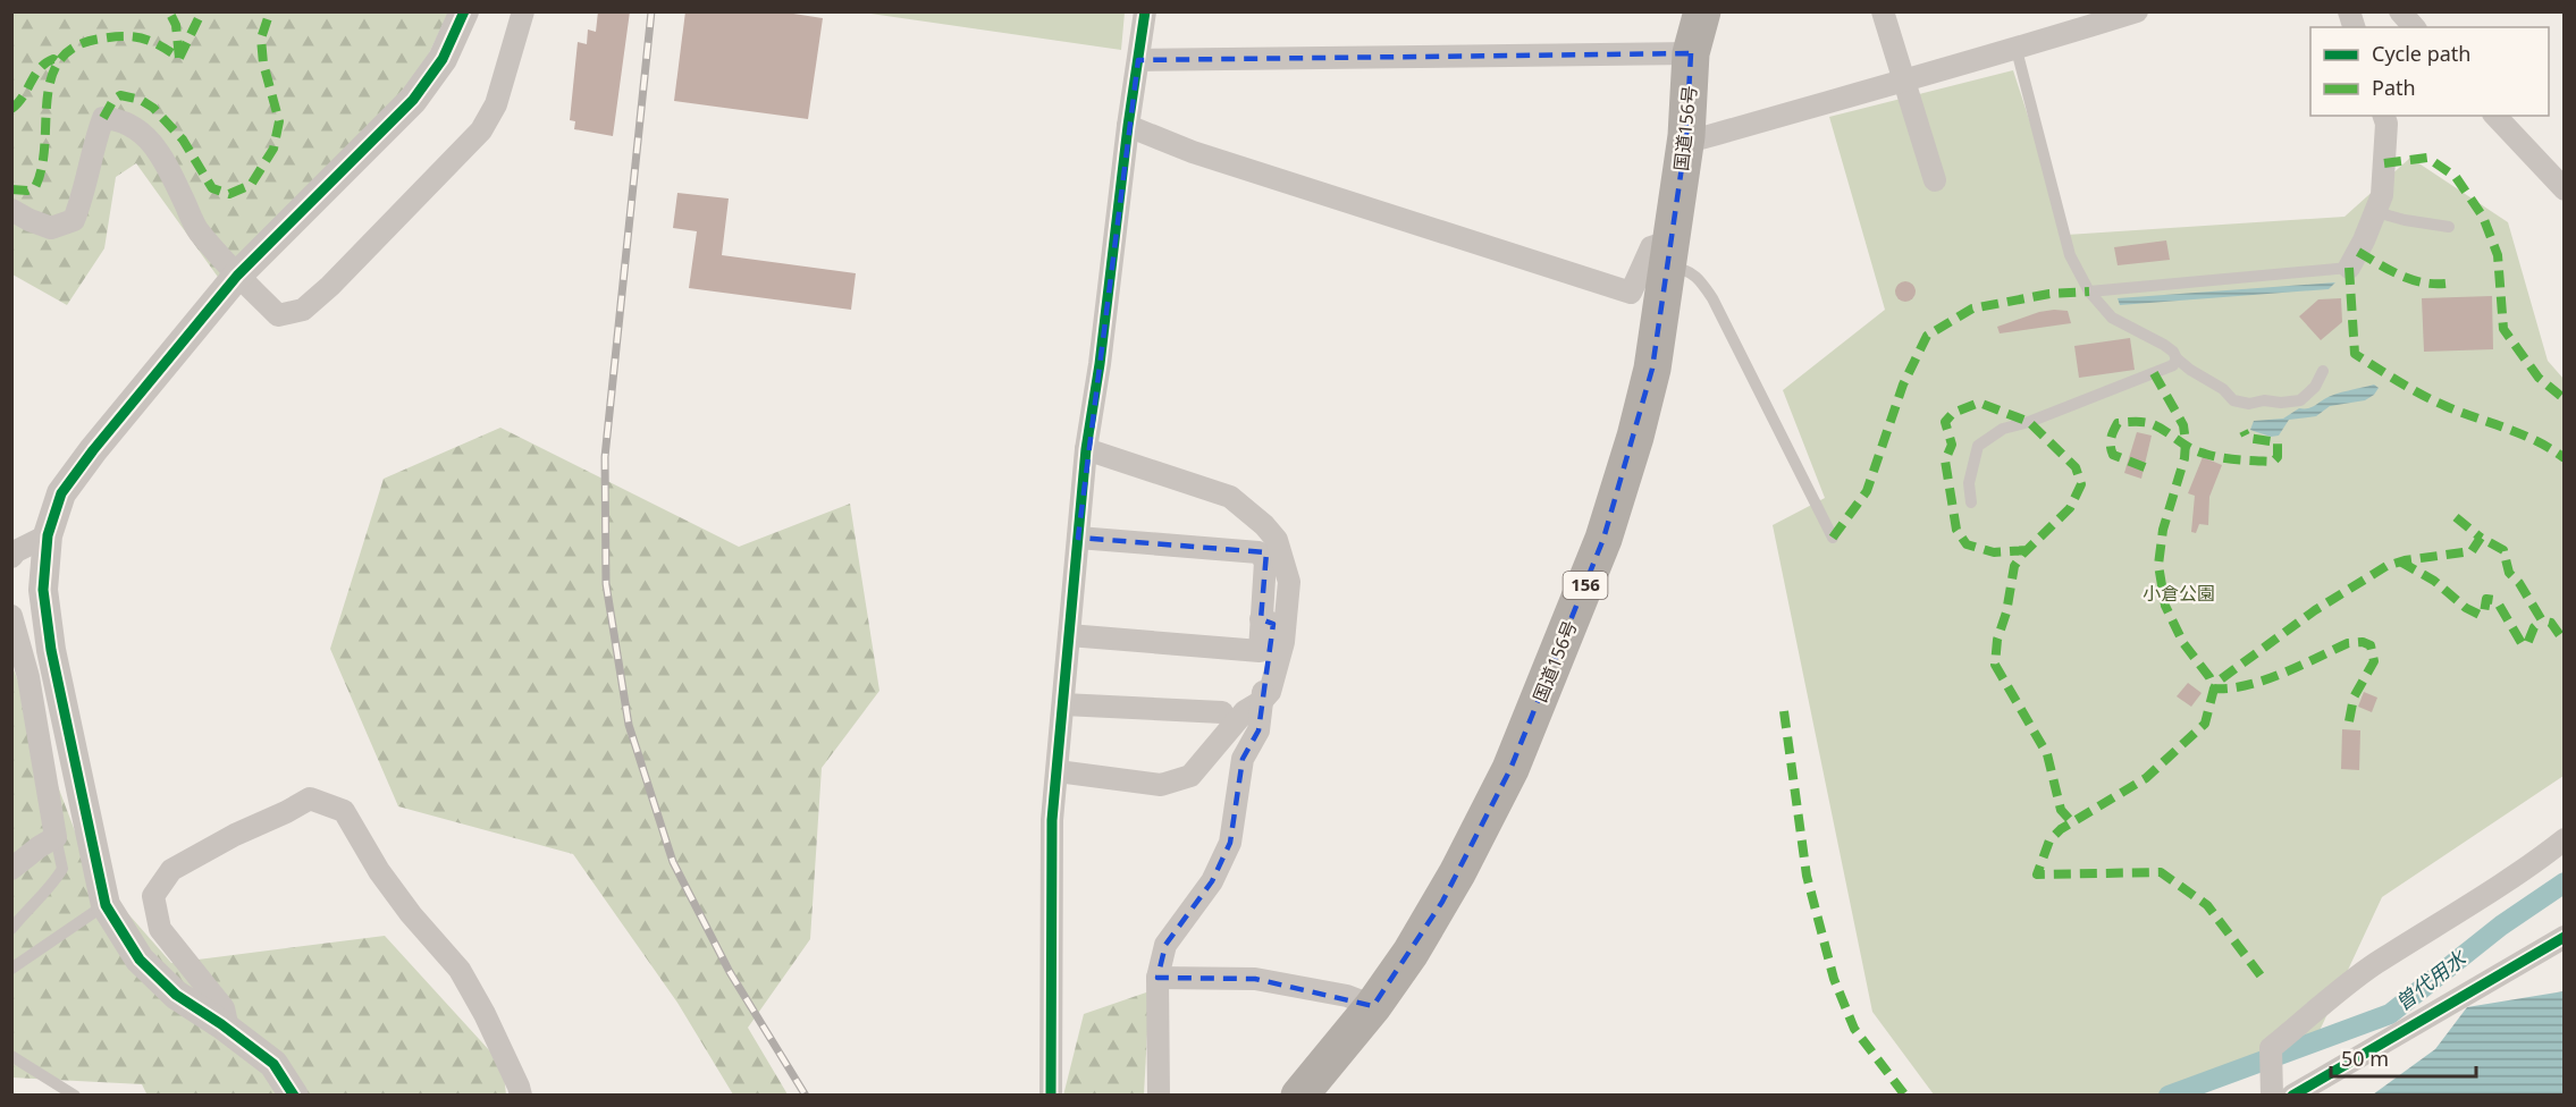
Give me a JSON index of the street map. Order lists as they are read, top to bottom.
{
  "streets": {
    "highway": ["国道156号", "156"]
  },
  "water": ["曽代用水"],
  "parks": ["小倉公園"],
  "legend": ["Cycle path", "Path"],
  "scale_bar": "50 m"
}
